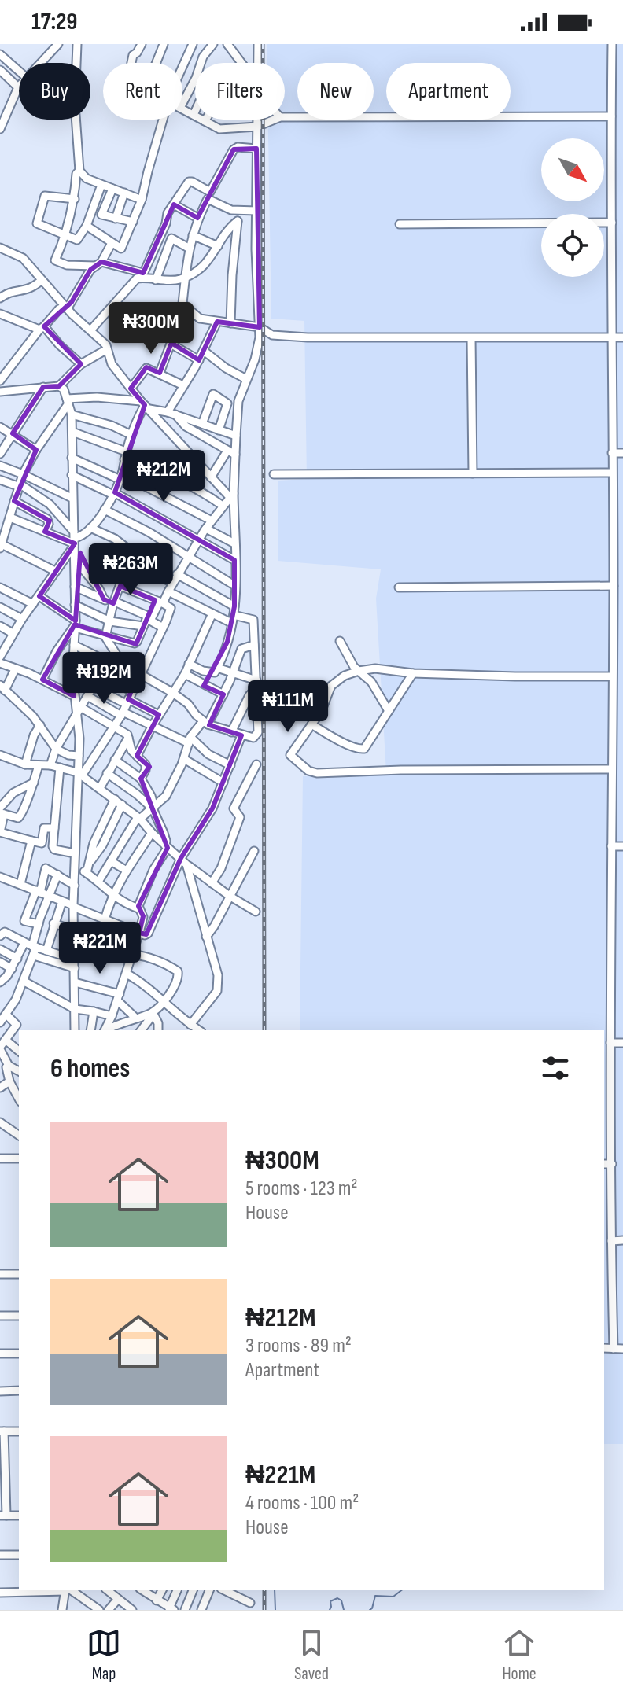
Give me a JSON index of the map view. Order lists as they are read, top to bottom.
{
  "north": "bottom right",
  "page": {
    "status": "17:29",
    "chip": [
      "Buy",
      "Rent",
      "Filters",
      "New",
      "Apartment"
    ],
    "price": [
      "₦300M",
      "₦212M",
      "₦263M",
      "₦192M",
      "₦111M",
      "₦221M"
    ],
    "heading": "6 homes",
    "list": [
      {
        "name": "₦300M",
        "note": "5 rooms · 123 m² · House"
      },
      {
        "name": "₦212M",
        "note": "3 rooms · 89 m² · Apartment"
      },
      {
        "name": "₦221M",
        "note": "4 rooms · 100 m² · House"
      }
    ],
    "tabs": ["Map", "Saved", "Home"]
  }
}
